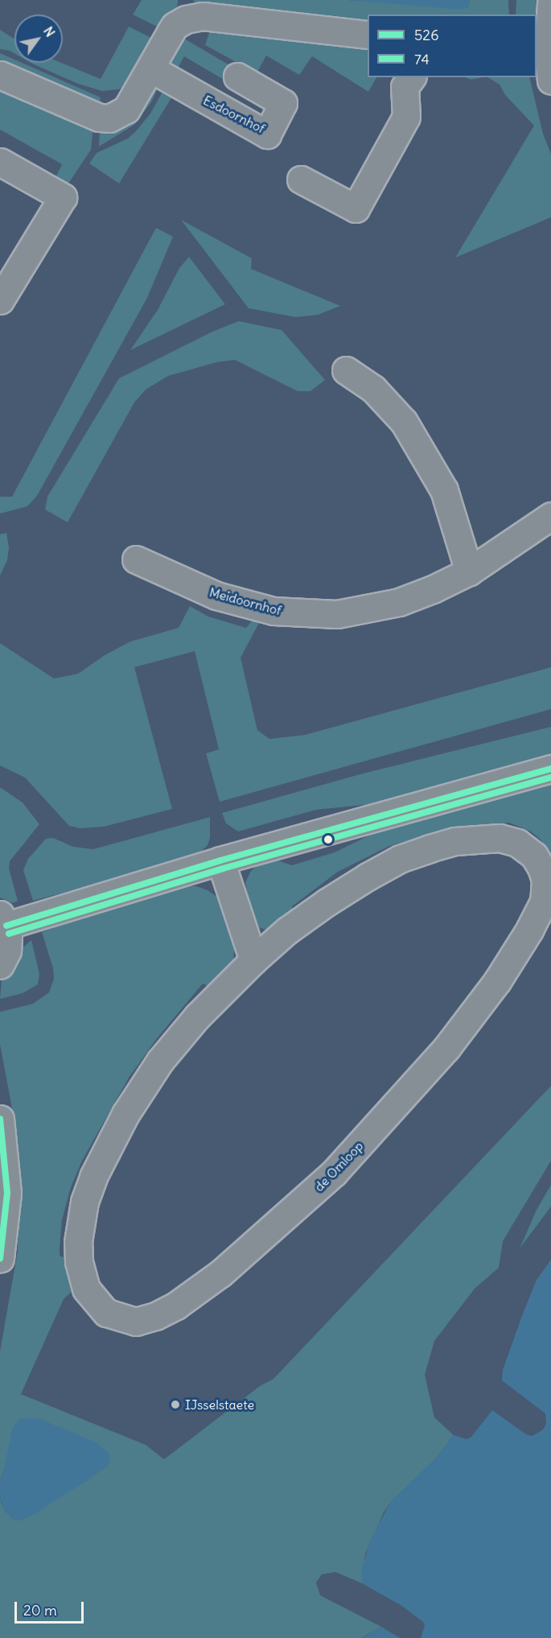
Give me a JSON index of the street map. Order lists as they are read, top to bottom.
{
  "streets": {
    "street": ["Esdoornhof", "Meidoornhof", "de Omloop"]
  },
  "places": ["IJsselstaete"],
  "lines": ["transit line 526", "transit line 74"],
  "legend": ["526", "74"],
  "scale_bar": "20 m",
  "north": "top right"
}
